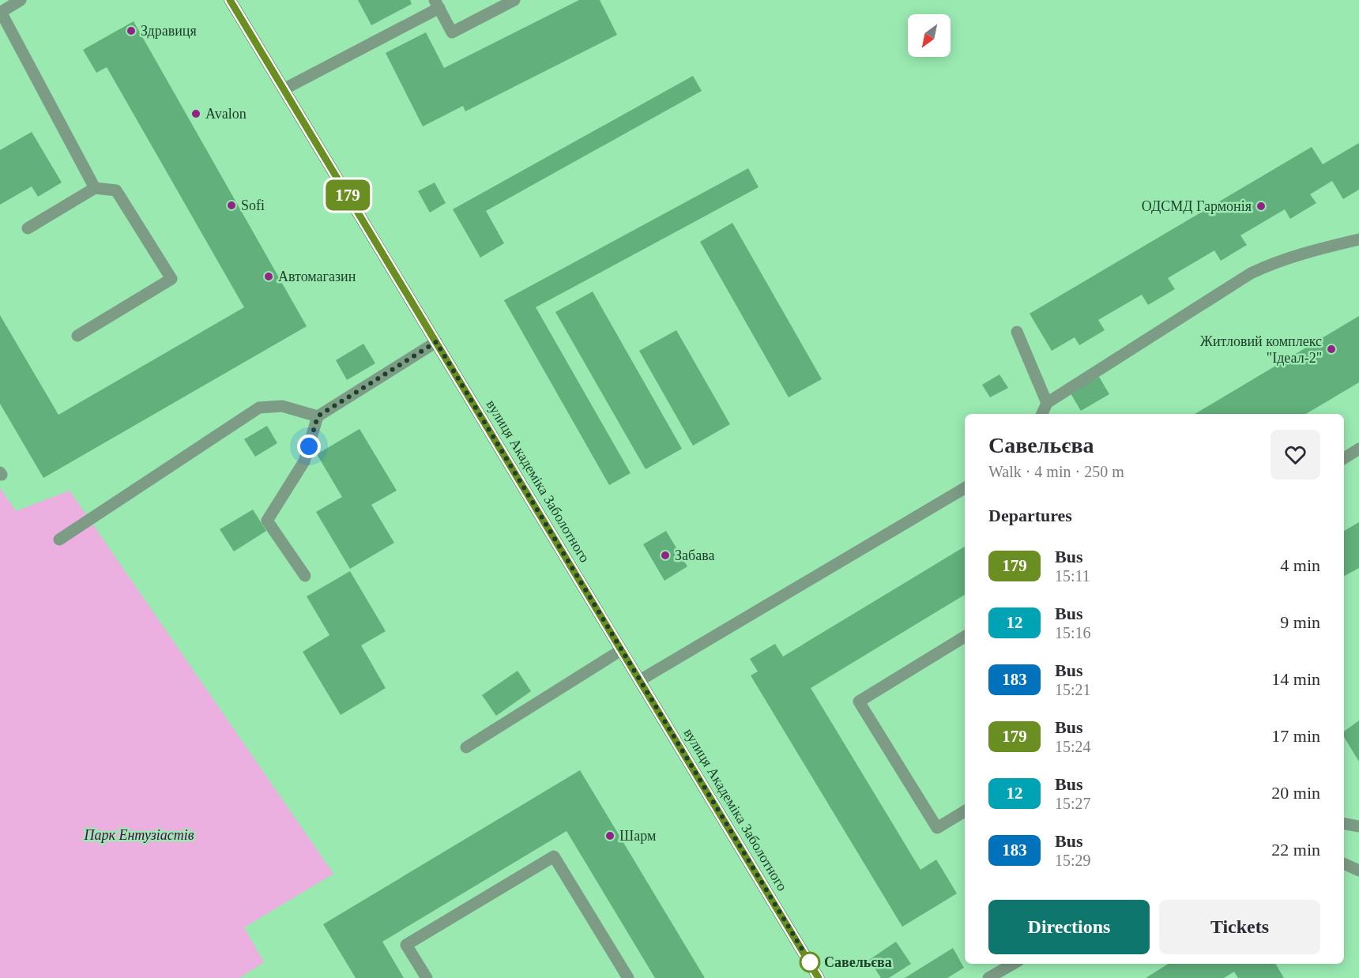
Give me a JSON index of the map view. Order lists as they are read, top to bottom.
{
  "streets": {
    "main road": ["вулиця Академіка Заболотного"]
  },
  "parks": ["Парк Ентузіастів"],
  "places": [
    "Здравиця",
    "Avalon",
    "Sofi",
    "ОДСМД Гармонія",
    "Автомагазин",
    "Житловий комплекс \"Ідеал-2\"",
    "Забава",
    "Шарм",
    "Савельєва"
  ],
  "lines": ["bus line 179"],
  "north": "bottom left",
  "page": {
    "on_map": "179",
    "heading": [
      ["Савельєва", "Walk · 4 min · 250 m"],
      "Departures"
    ],
    "list": [
      {
        "mark": "179",
        "name": "Bus",
        "note": "15:11",
        "value": "4 min"
      },
      {
        "mark": "12",
        "name": "Bus",
        "note": "15:16",
        "value": "9 min"
      },
      {
        "mark": "183",
        "name": "Bus",
        "note": "15:21",
        "value": "14 min"
      },
      {
        "mark": "179",
        "name": "Bus",
        "note": "15:24",
        "value": "17 min"
      },
      {
        "mark": "12",
        "name": "Bus",
        "note": "15:27",
        "value": "20 min"
      },
      {
        "mark": "183",
        "name": "Bus",
        "note": "15:29",
        "value": "22 min"
      }
    ],
    "buttons": ["Directions", "Tickets"]
  }
}
